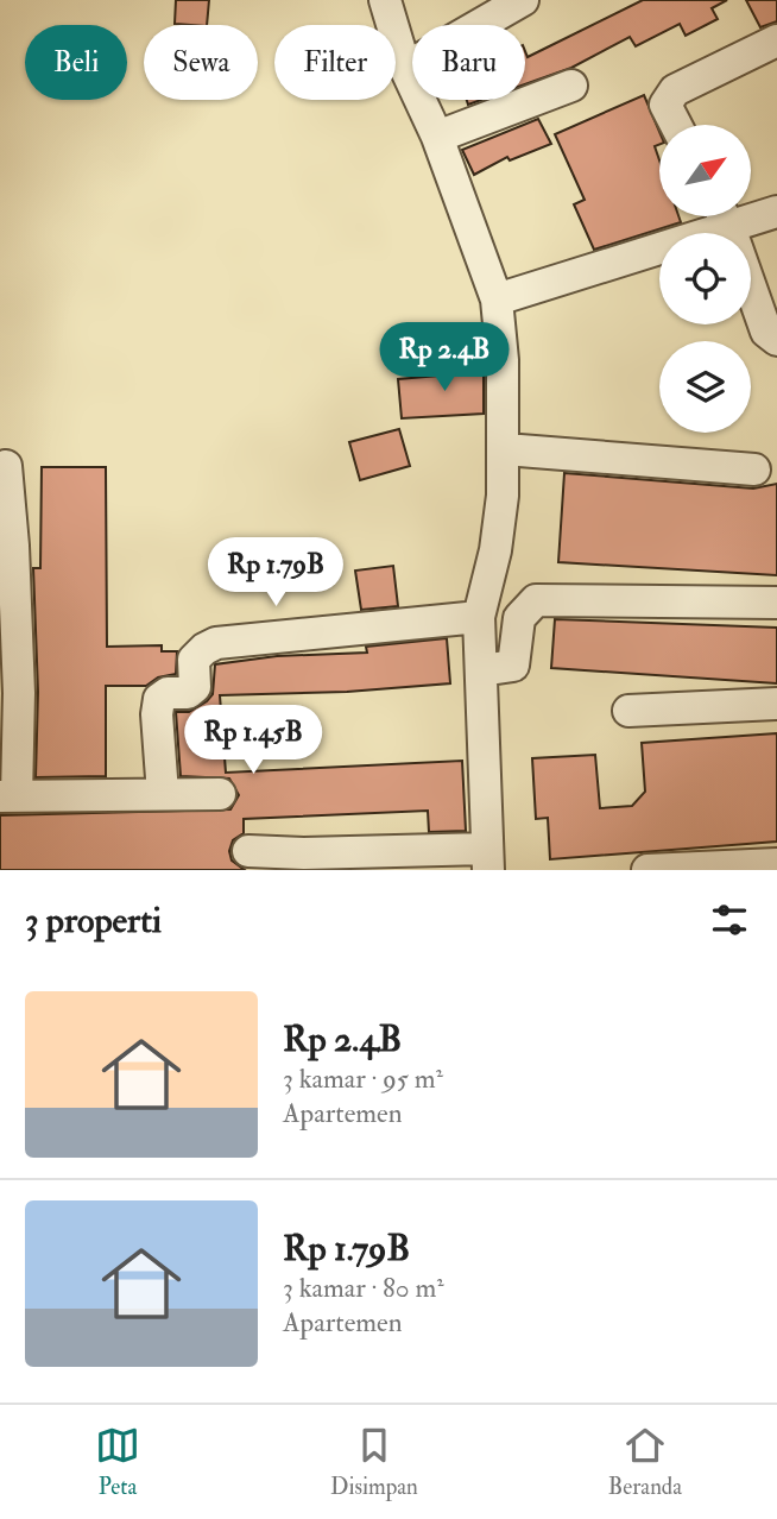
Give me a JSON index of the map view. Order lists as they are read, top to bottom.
{
  "north": "top right",
  "page": {
    "chip": [
      "Beli",
      "Sewa",
      "Filter",
      "Baru"
    ],
    "price": ["Rp 2.4B", "Rp 1.79B", "Rp 1.45B"],
    "heading": "3 properti",
    "list": [
      {
        "name": "Rp 2.4B",
        "note": "3 kamar · 95 m² · Apartemen"
      },
      {
        "name": "Rp 1.79B",
        "note": "3 kamar · 80 m² · Apartemen"
      }
    ],
    "tabs": ["Peta", "Disimpan", "Beranda"]
  }
}
